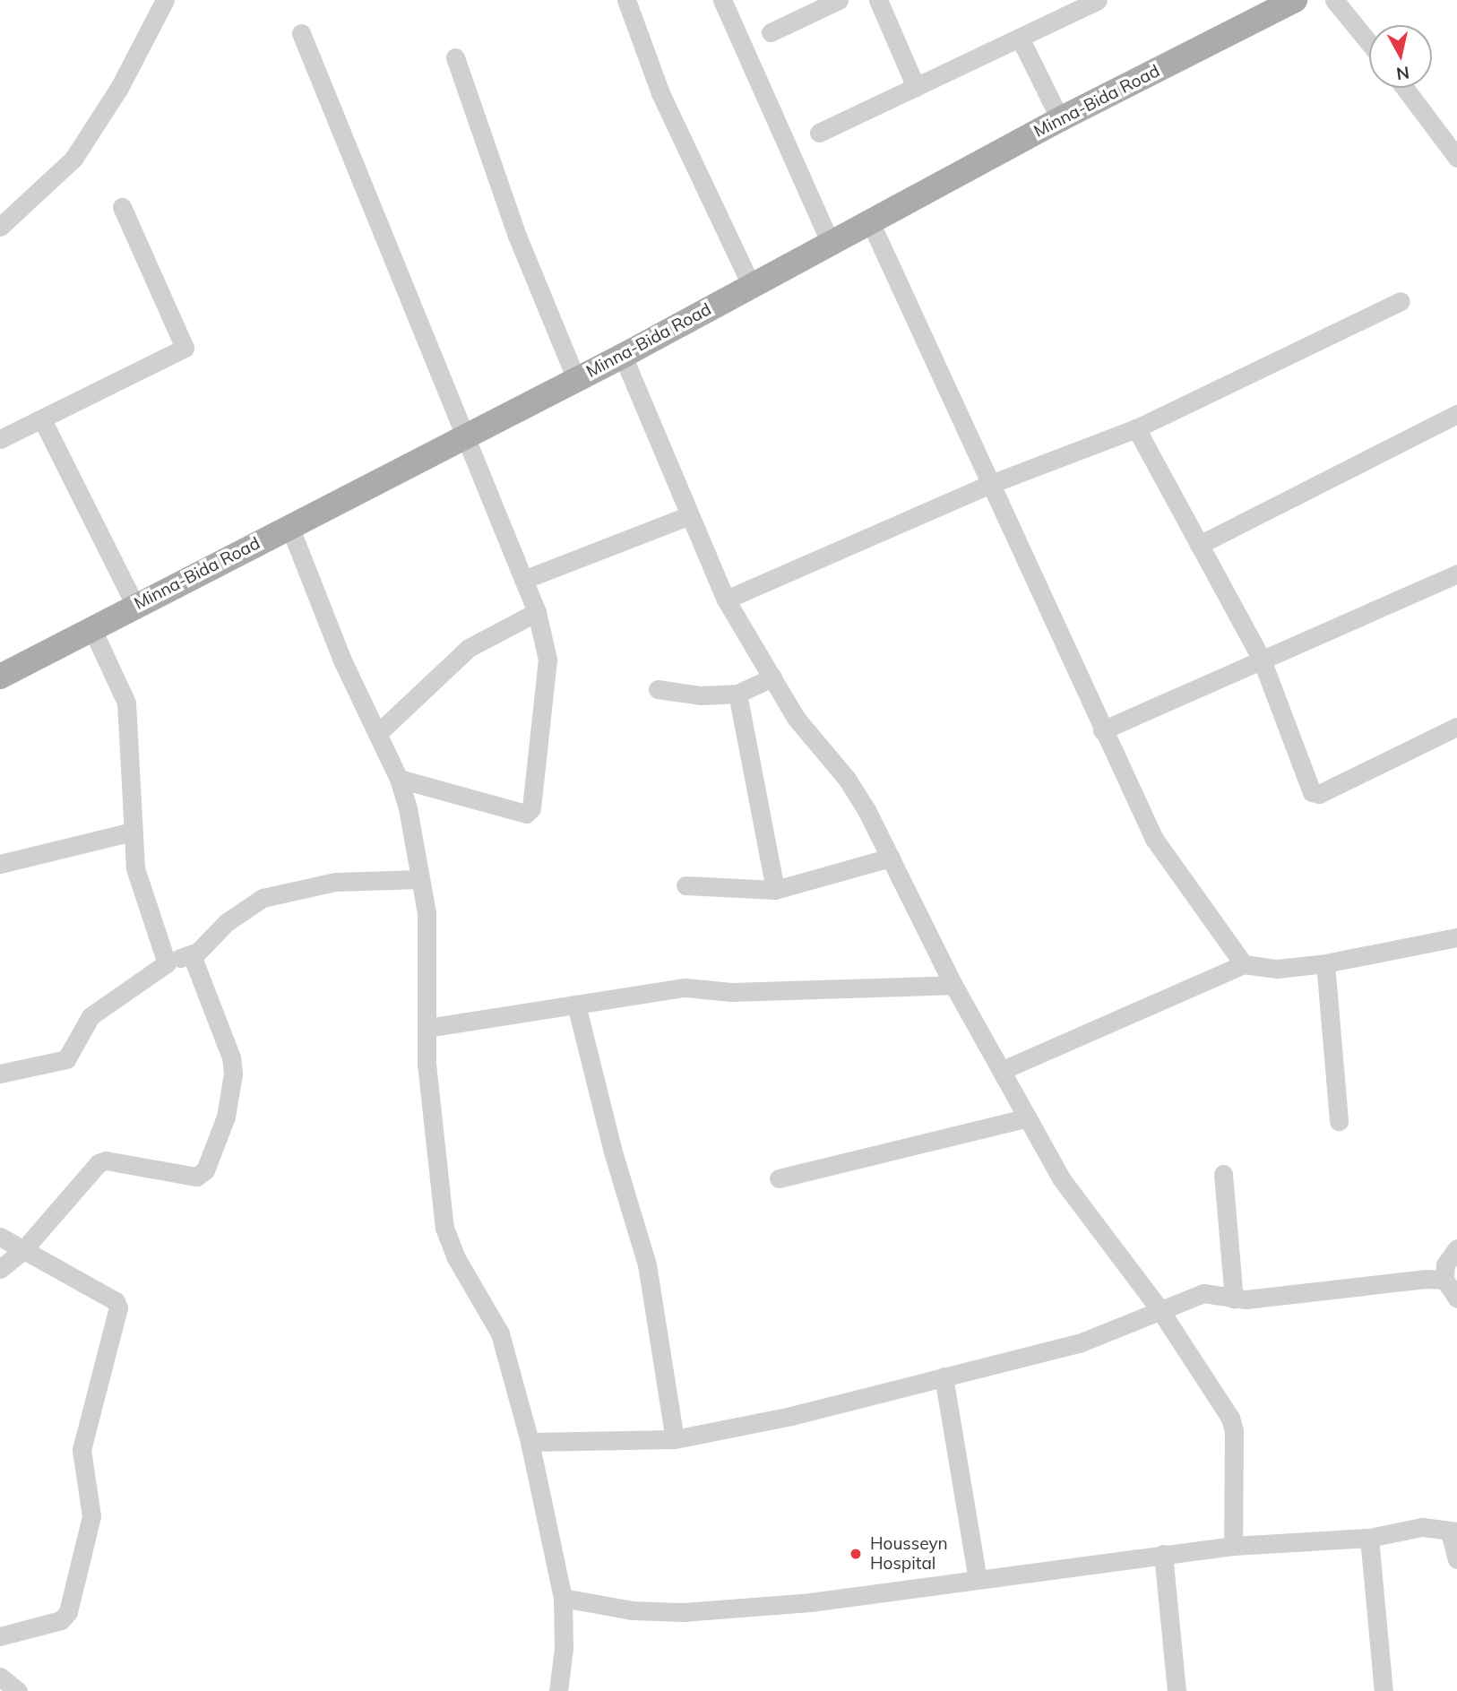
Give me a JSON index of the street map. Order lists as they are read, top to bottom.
{
  "streets": {
    "main road": ["Minna-Bida Road"]
  },
  "places": ["Housseyn Hospital"],
  "north": "bottom"
}
